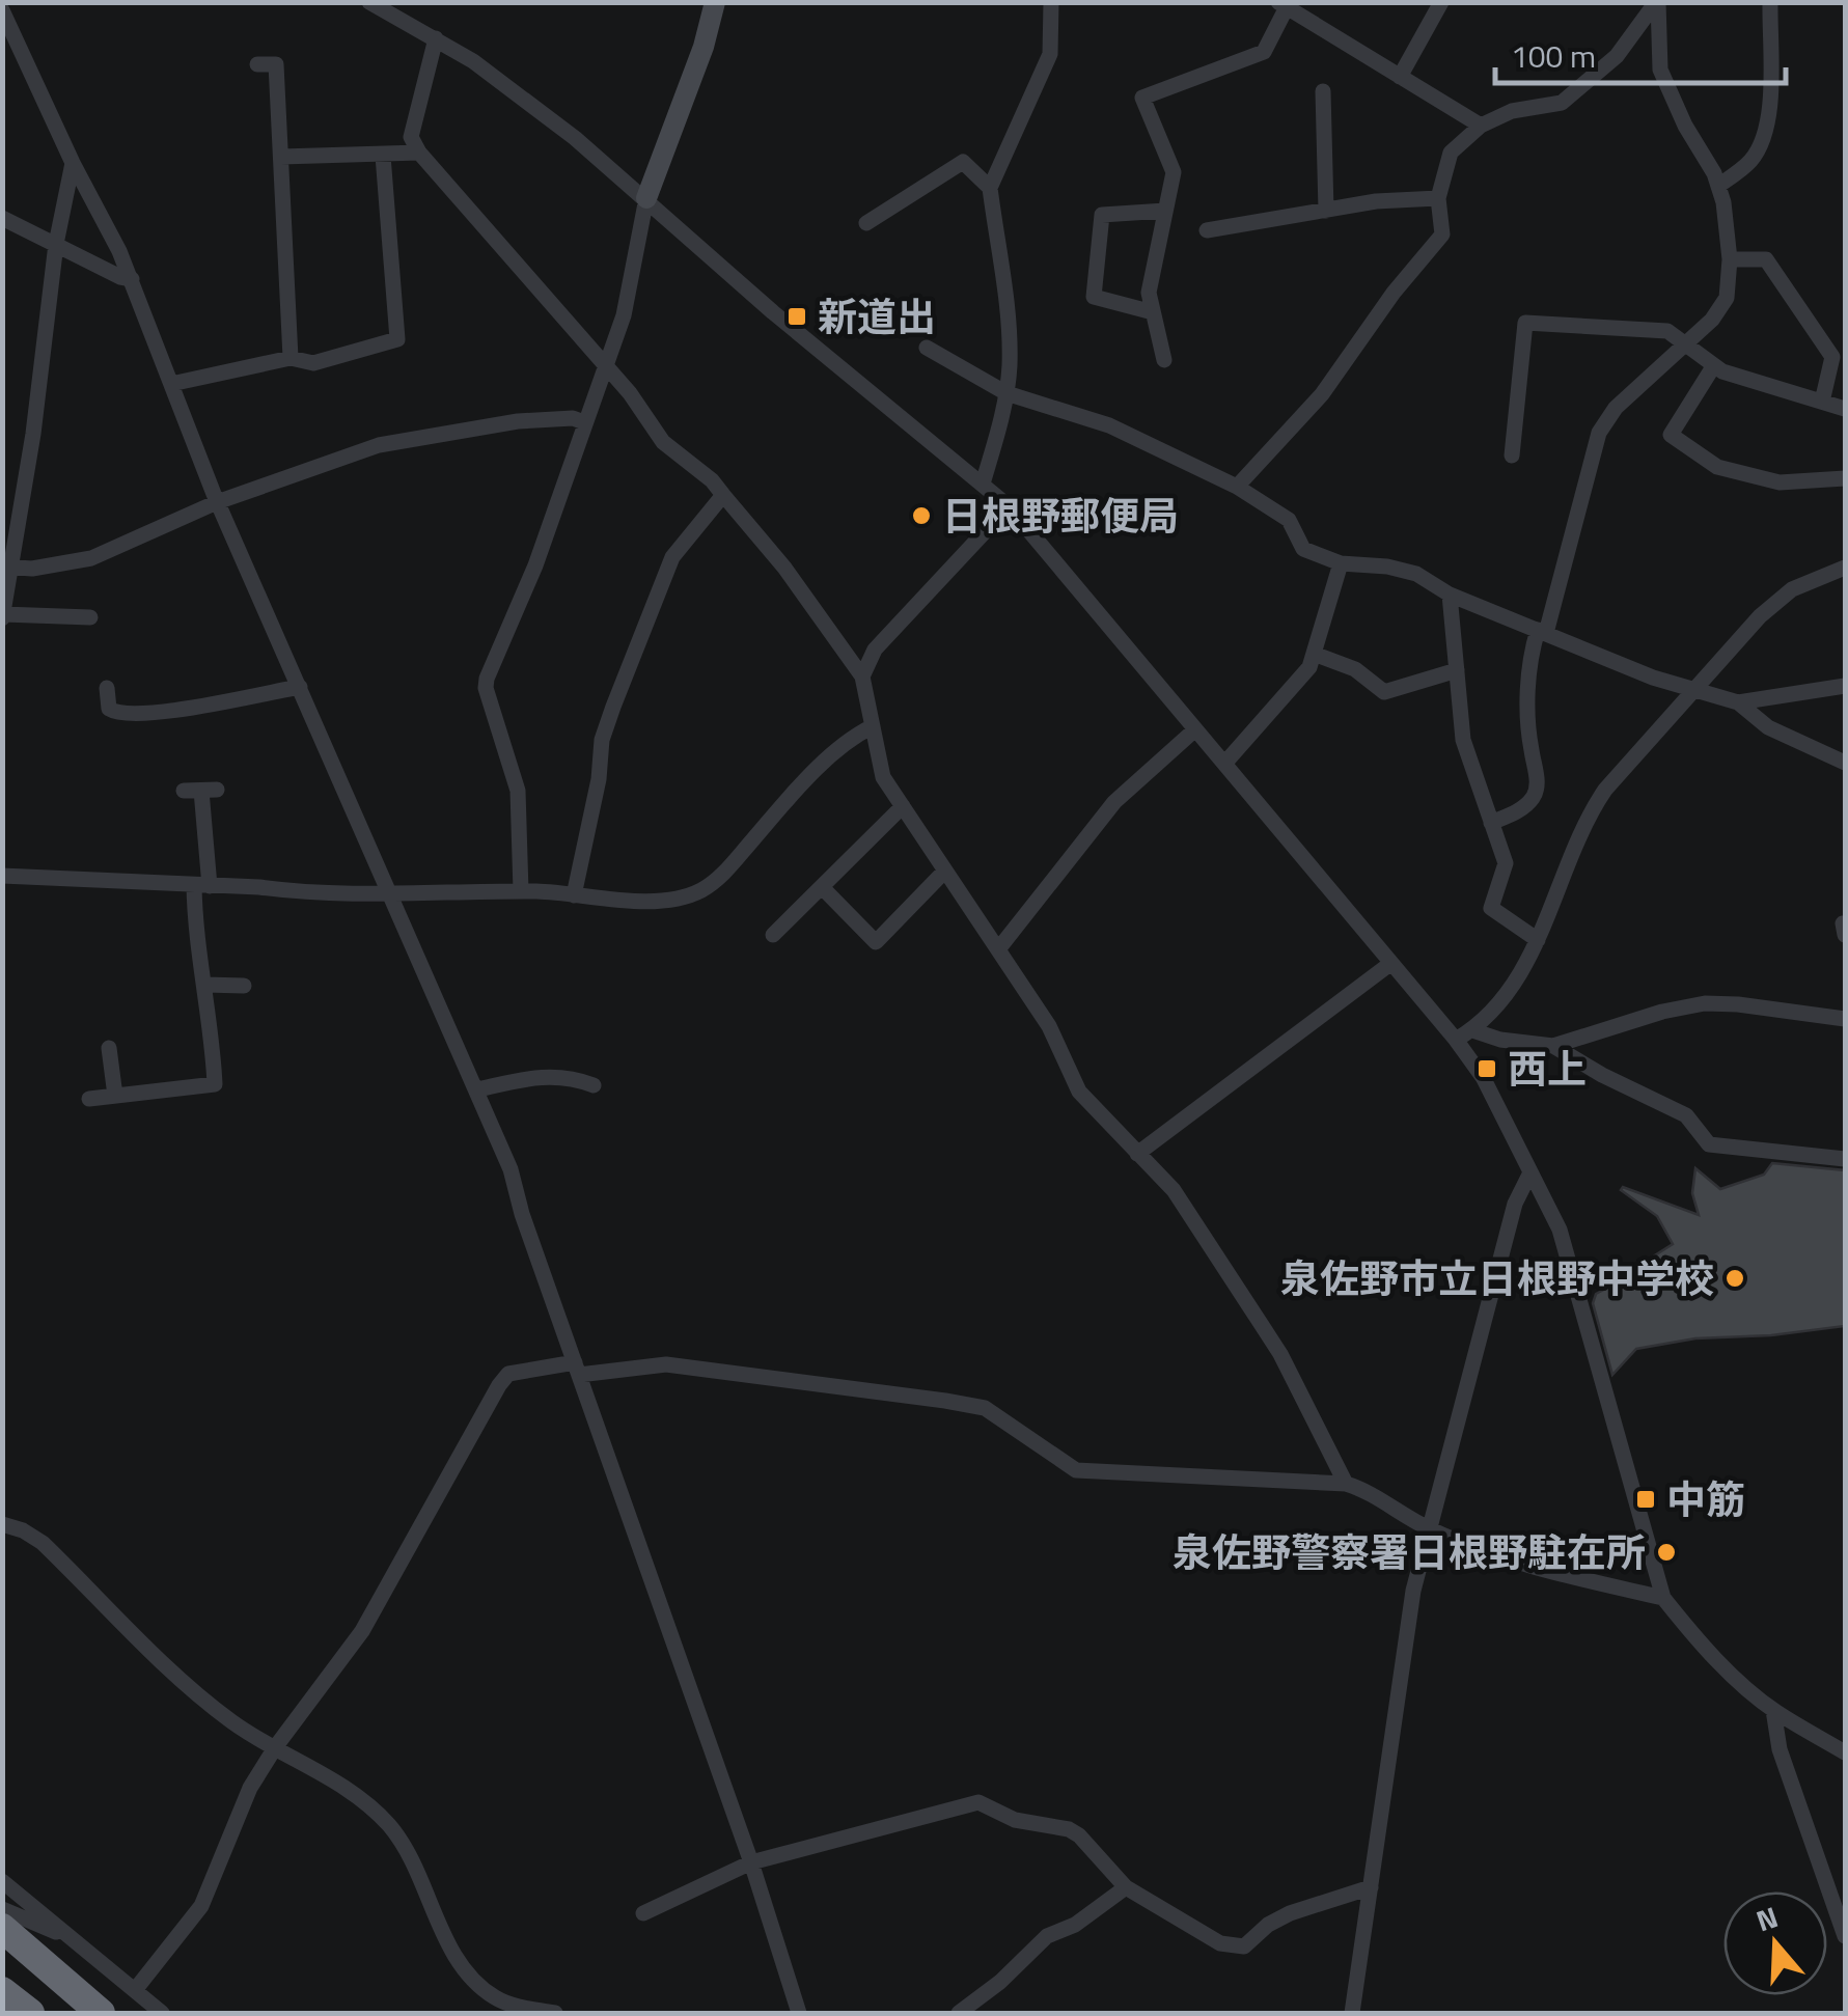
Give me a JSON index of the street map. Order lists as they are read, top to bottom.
{
  "places": {
    "transit": ["新道出", "西上", "中筋"],
    "other": ["日根野郵便局", "泉佐野市立日根野中学校", "泉佐野警察署日根野駐在所"]
  },
  "scale_bar": "100 m",
  "north": "top"
}
